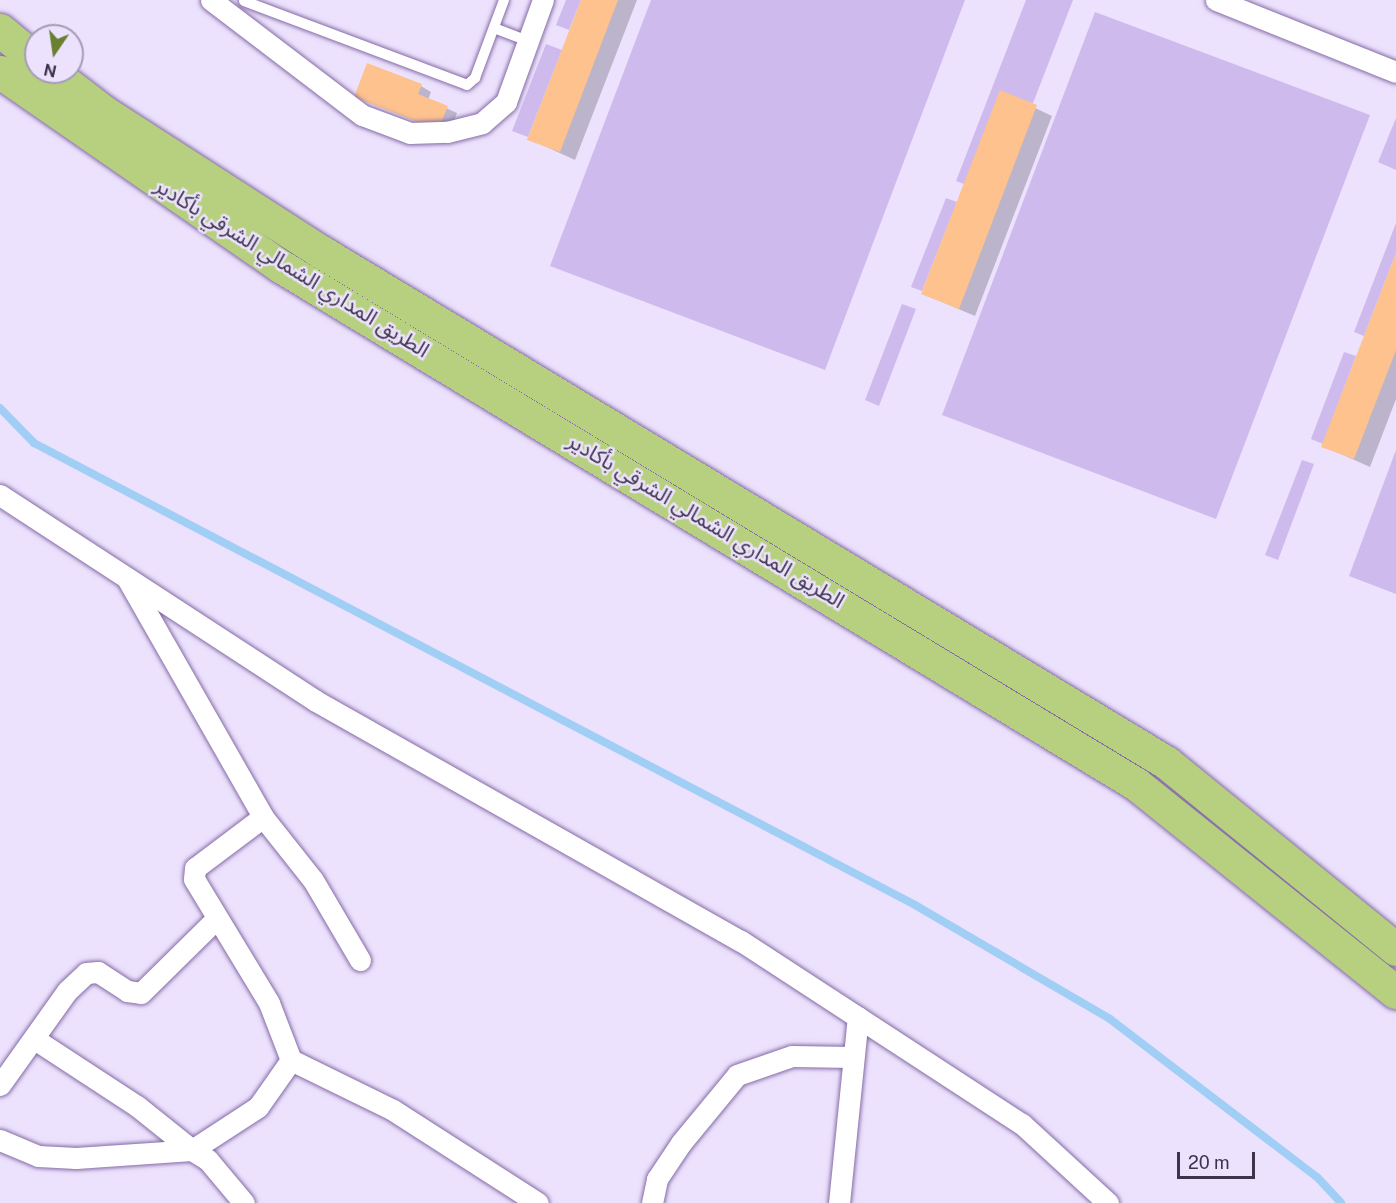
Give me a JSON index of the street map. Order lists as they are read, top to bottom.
{
  "streets": {
    "highway": ["الطريق المداري الشمالي الشرقي بأكادير"]
  },
  "scale_bar": "20 m",
  "north": "bottom"
}
